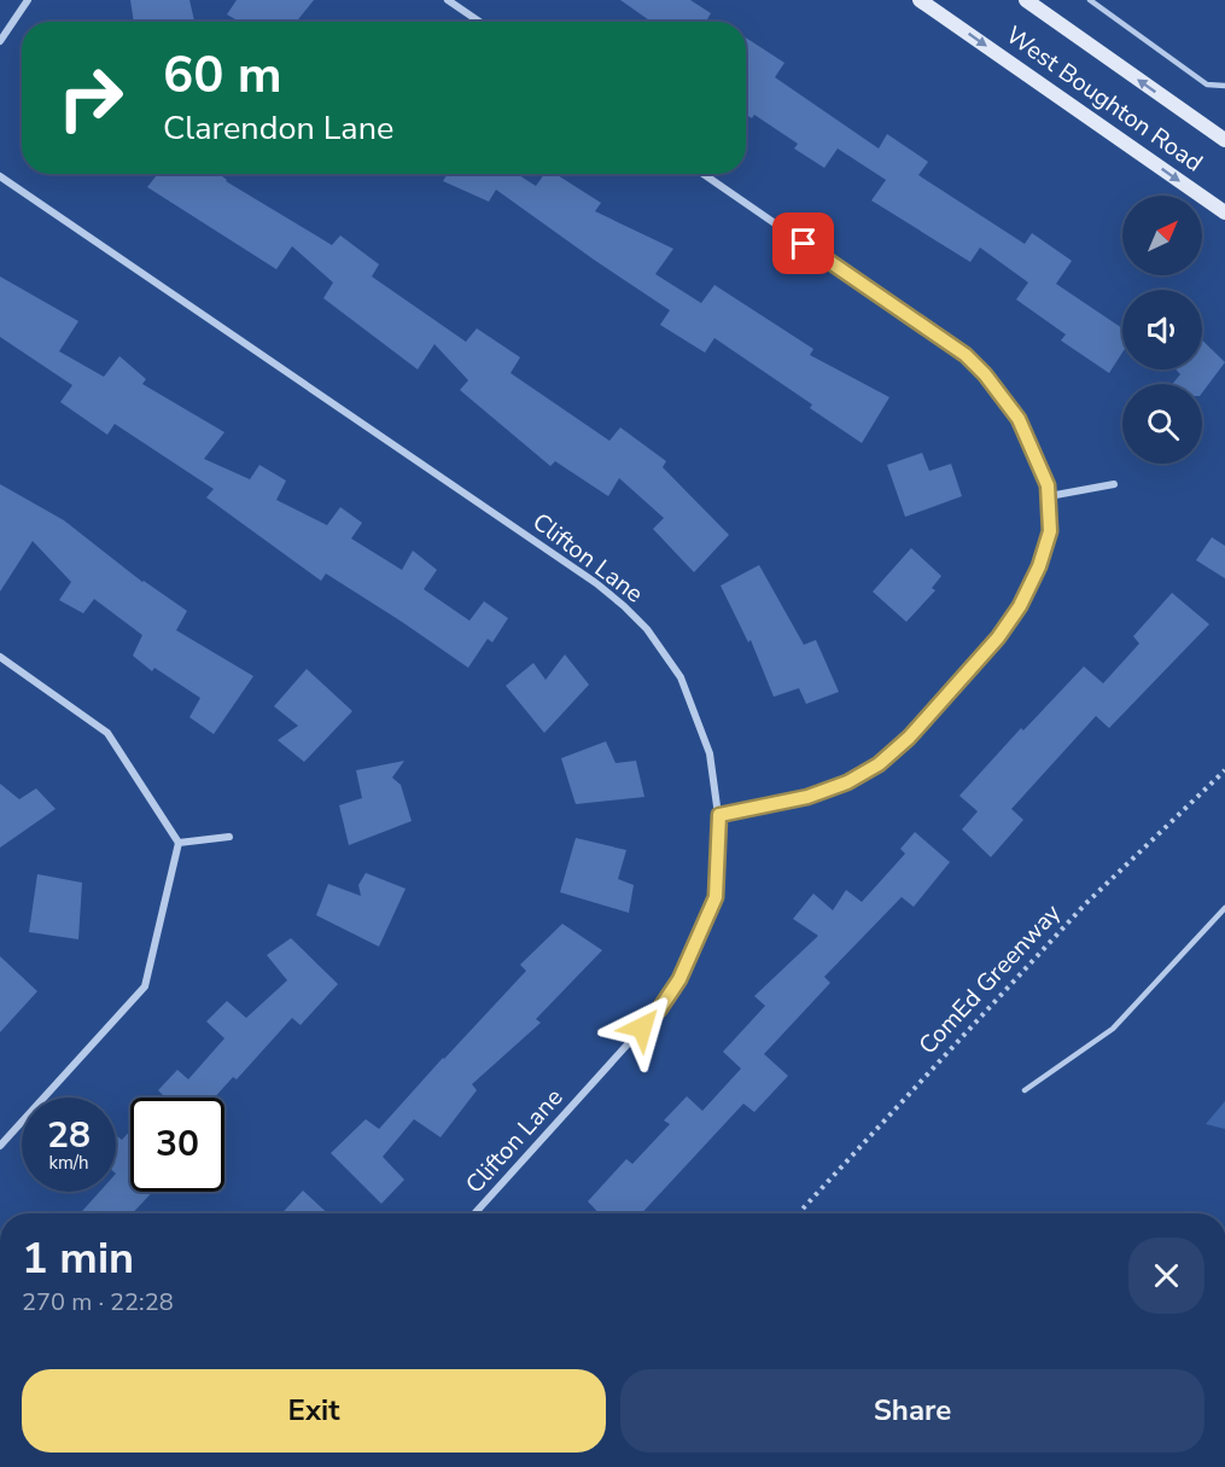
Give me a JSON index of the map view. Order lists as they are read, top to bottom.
{
  "streets": {
    "main road": ["West Boughton Road"],
    "street": ["Clifton Lane"],
    "path": ["ComEd Greenway"]
  },
  "north": "top right",
  "page": {
    "turn": ["60 m", "Clarendon Lane"],
    "speed": "28 km/h",
    "limit": "30",
    "heading": ["1 min", "270 m · 22:28"],
    "buttons": ["Exit", "Share"]
  }
}
